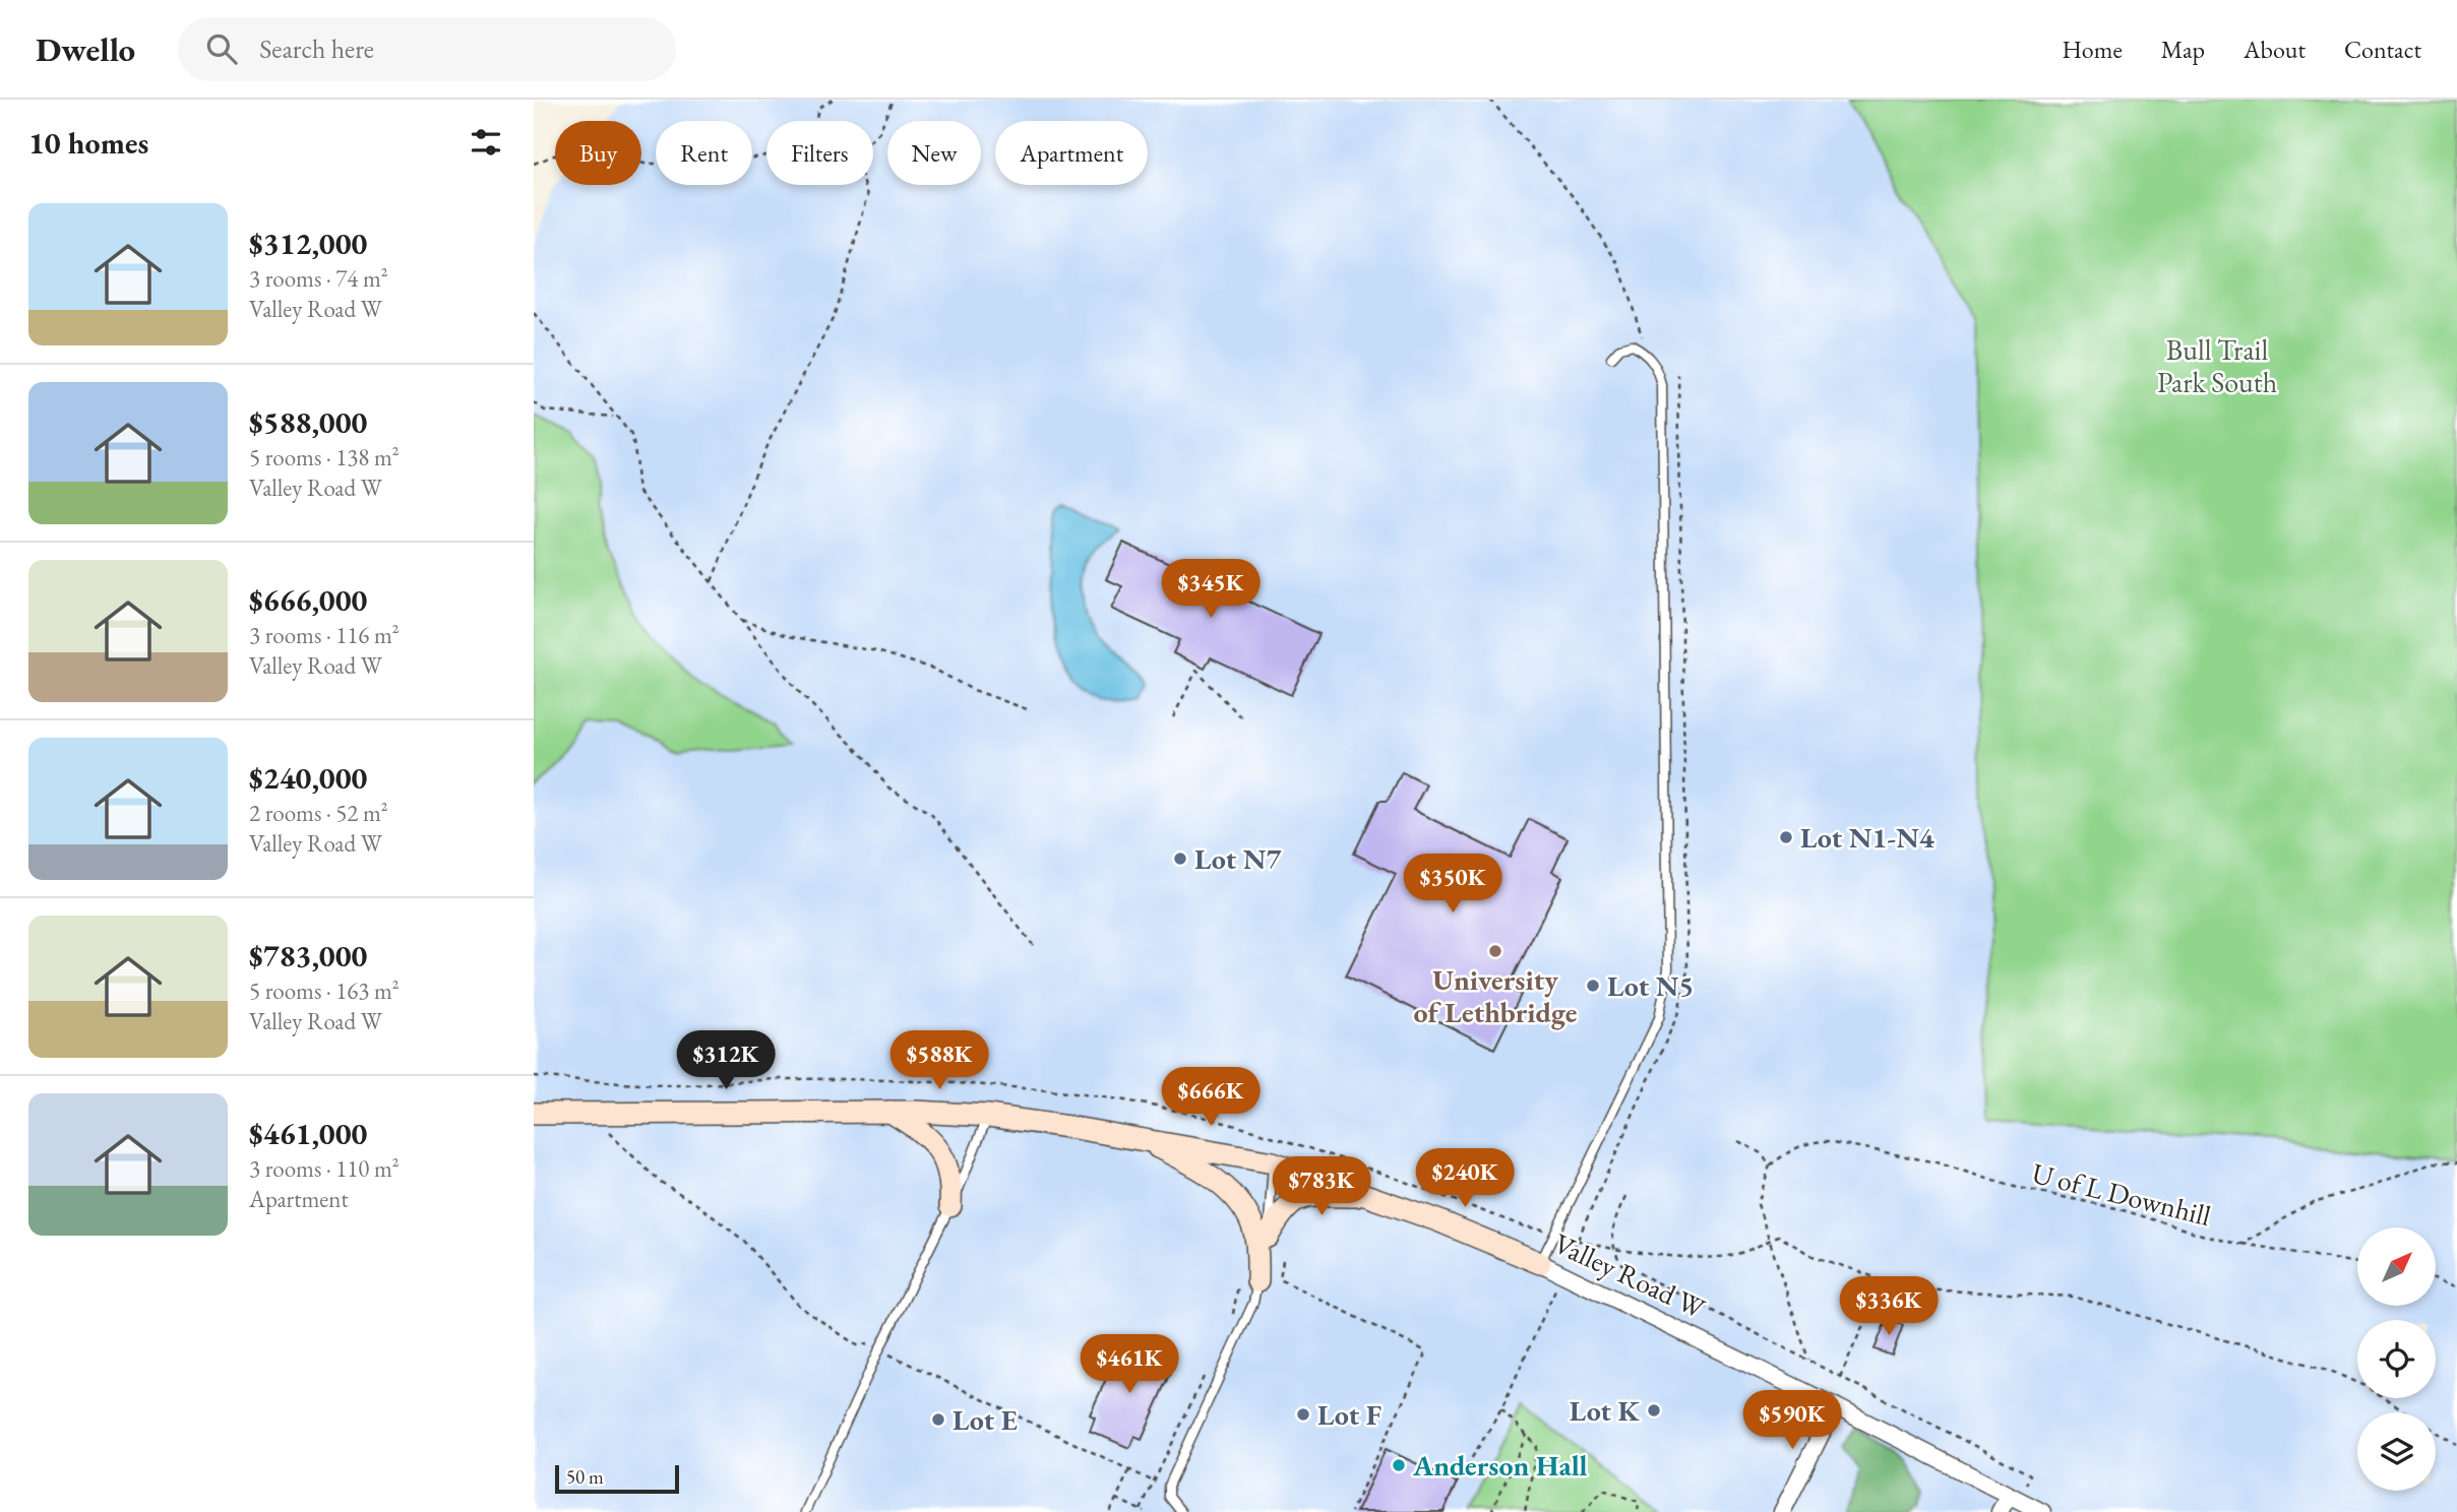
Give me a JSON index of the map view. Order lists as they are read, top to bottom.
{
  "streets": {
    "street": ["Valley Road W"],
    "path": ["U of L Downhill"]
  },
  "parks": ["Bull Trail Park South"],
  "places": [
    "Lot N1-N4",
    "Lot N7",
    "University of Lethbridge",
    "Lot N5",
    "Lot K",
    "Lot F",
    "Lot E",
    "Anderson Hall"
  ],
  "scale_bar": "50 m",
  "north": "top right",
  "page": {
    "header": "Dwello",
    "search": "Search here",
    "nav": [
      "Home",
      "Map",
      "About",
      "Contact"
    ],
    "heading": "10 homes",
    "chip": [
      "Buy",
      "Rent",
      "Filters",
      "New",
      "Apartment"
    ],
    "list": [
      {
        "name": "$312,000",
        "note": "3 rooms · 74 m² · Valley Road W"
      },
      {
        "name": "$588,000",
        "note": "5 rooms · 138 m² · Valley Road W"
      },
      {
        "name": "$666,000",
        "note": "3 rooms · 116 m² · Valley Road W"
      },
      {
        "name": "$240,000",
        "note": "2 rooms · 52 m² · Valley Road W"
      },
      {
        "name": "$783,000",
        "note": "5 rooms · 163 m² · Valley Road W"
      },
      {
        "name": "$461,000",
        "note": "3 rooms · 110 m² · Apartment"
      }
    ],
    "price": [
      "$345K",
      "$350K",
      "$312K",
      "$588K",
      "$666K",
      "$240K",
      "$783K",
      "$336K",
      "$461K",
      "$590K"
    ],
    "scale": "50 m"
  }
}
